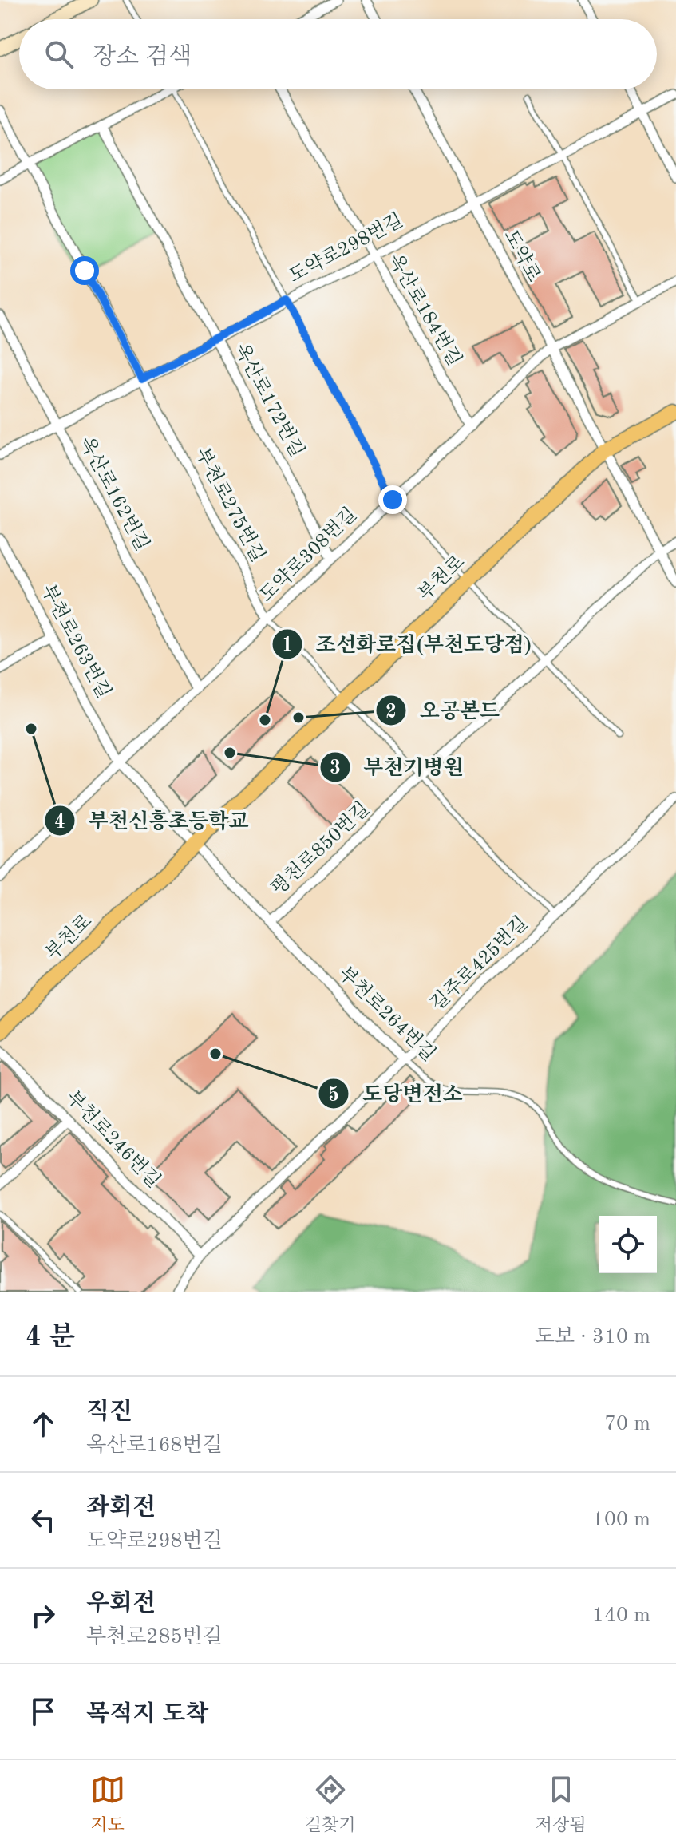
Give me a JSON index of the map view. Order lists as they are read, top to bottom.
{
  "streets": {
    "main road": ["부천로"],
    "street": [
      "도약로298번길",
      "도약로",
      "옥산로184번길",
      "옥산로172번길",
      "옥산로162번길",
      "부천로275번길",
      "도약로308번길",
      "부천로263번길",
      "평천로850번길",
      "길주로425번길",
      "부천로264번길",
      "부천로246번길"
    ]
  },
  "crossings": [
    ["도약로298번길", "도약로"],
    ["도약로298번길", "옥산로184번길"],
    ["도약로298번길", "옥산로172번길"],
    ["도약로298번길", "옥산로162번길"],
    ["도약로298번길", "부천로275번길"],
    ["도약로", "도약로308번길"],
    ["도약로", "부천로"],
    ["도약로", "평천로850번길"],
    ["옥산로184번길", "도약로308번길"],
    ["옥산로172번길", "도약로308번길"],
    ["옥산로162번길", "도약로308번길"],
    ["부천로275번길", "도약로308번길"],
    ["부천로275번길", "부천로"],
    ["부천로275번길", "평천로850번길"],
    ["부천로275번길", "길주로425번길"],
    ["도약로308번길", "부천로263번길"],
    ["도약로308번길", "부천로264번길"],
    ["부천로", "부천로264번길"],
    ["부천로263번길", "부천로264번길"],
    ["평천로850번길", "부천로264번길"],
    ["길주로425번길", "부천로264번길"],
    ["길주로425번길", "부천로246번길"]
  ],
  "places": [
    "오공본드",
    "조선화로집(부천도당점)",
    "부천신흥초등학교",
    "부천기병원",
    "도당변전소"
  ],
  "page": {
    "search": "장소 검색",
    "heading": ["4 분", "도보 · 310 m"],
    "list": [
      ["직진", "옥산로168번길", "70 m"],
      ["좌회전", "도약로298번길", "100 m"],
      ["우회전", "부천로285번길", "140 m"],
      "목적지 도착"
    ],
    "nav": ["지도", "길찾기", "저장됨"]
  }
}
